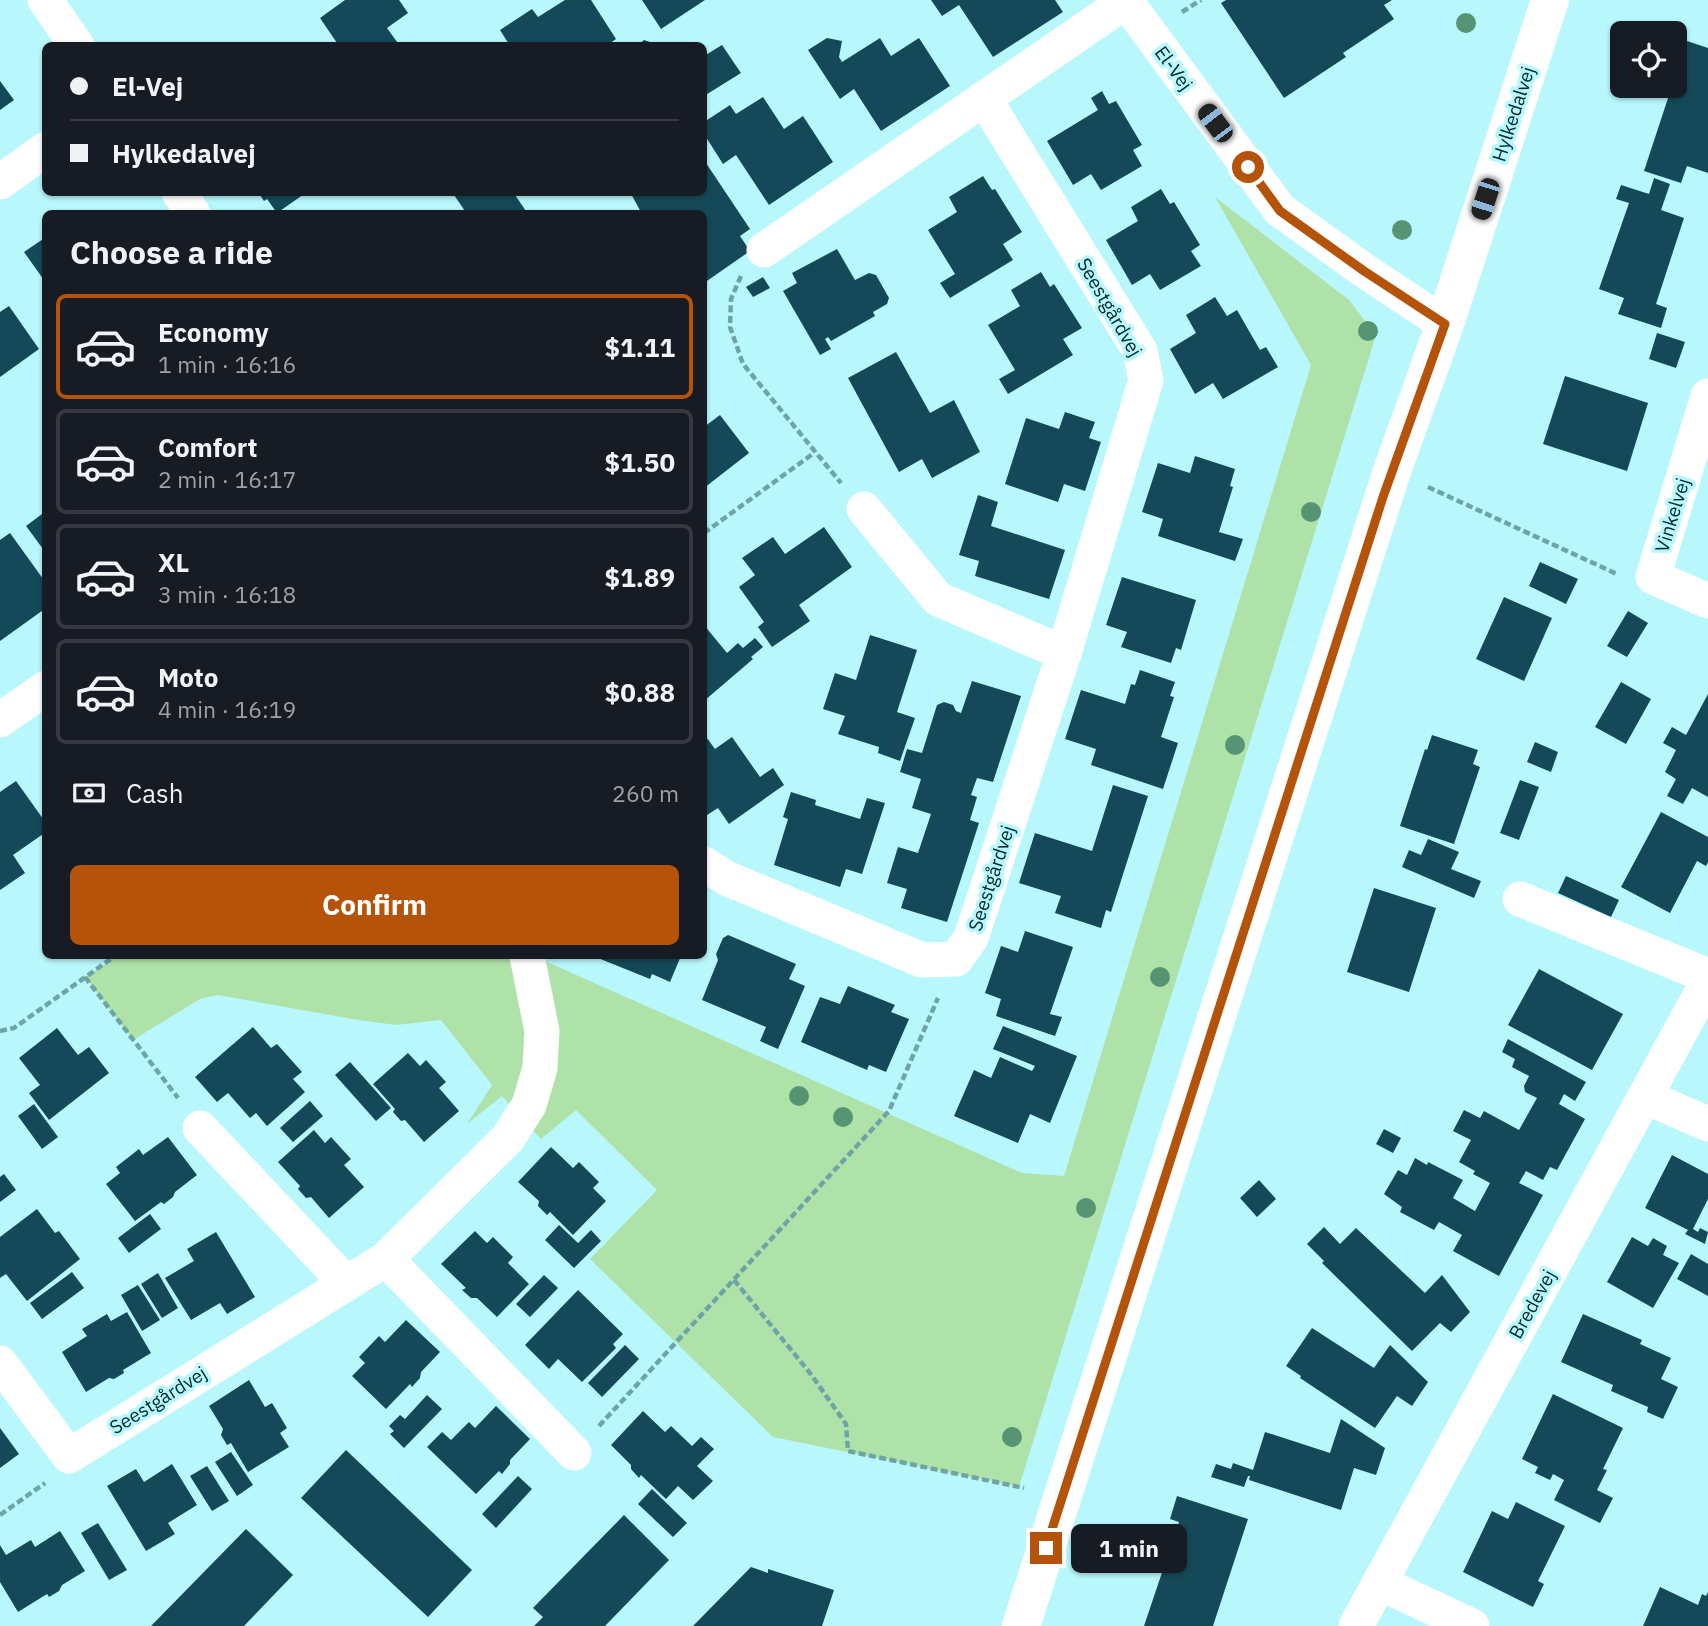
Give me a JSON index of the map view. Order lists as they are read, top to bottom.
{
  "streets": {
    "street": [
      "El-Vej",
      "Hylkedalvej",
      "Seestgårdvej",
      "Vinkelvej",
      "Bredevej"
    ]
  },
  "crossings": [
    ["El-Vej", "Hylkedalvej"]
  ],
  "page": {
    "banner": ["El-Vej", "Hylkedalvej"],
    "heading": "Choose a ride",
    "list": [
      {
        "name": "Economy",
        "note": "1 min · 16:16",
        "value": "$1.11"
      },
      {
        "name": "Comfort",
        "note": "2 min · 16:17",
        "value": "$1.50"
      },
      {
        "name": "XL",
        "note": "3 min · 16:18",
        "value": "$1.89"
      },
      {
        "name": "Moto",
        "note": "4 min · 16:19",
        "value": "$0.88"
      }
    ],
    "pay": ["Cash", "260 m"],
    "buttons": "Confirm",
    "bubble": "1 min"
  }
}
